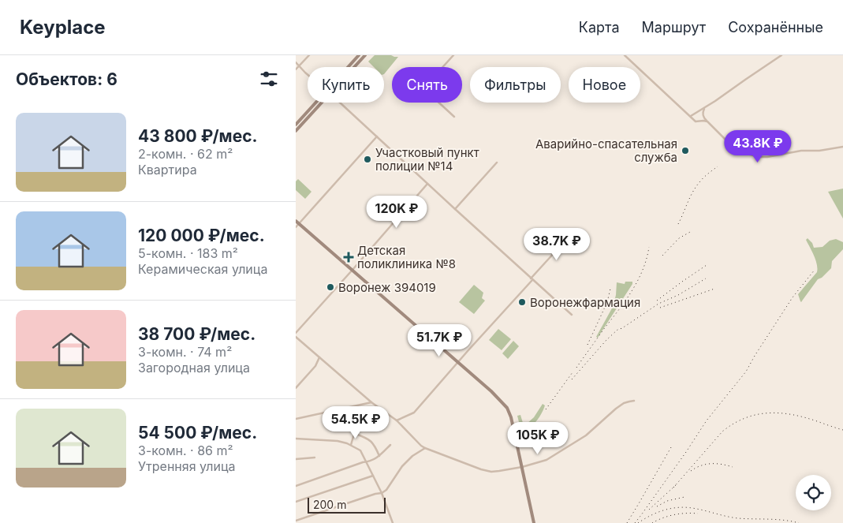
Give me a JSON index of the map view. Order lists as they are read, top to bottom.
{
  "places": {
    "other": [
      "Аварийно-спасательная служба",
      "Участковый пункт полиции №14",
      "Воронеж 394019",
      "Воронежфармация"
    ],
    "health": ["Детская поликлиника №8"]
  },
  "scale_bar": "200 m",
  "page": {
    "header": "Keyplace",
    "nav": ["Карта", "Маршрут", "Сохранённые"],
    "heading": "Объектов: 6",
    "chip": [
      "Купить",
      "Снять",
      "Фильтры",
      "Новое"
    ],
    "list": [
      {
        "name": "43 800 ₽/мес.",
        "note": "2-комн. · 62 m² · Квартира"
      },
      {
        "name": "120 000 ₽/мес.",
        "note": "5-комн. · 183 m² · Керамическая улица"
      },
      {
        "name": "38 700 ₽/мес.",
        "note": "3-комн. · 74 m² · Загородная улица"
      },
      {
        "name": "54 500 ₽/мес.",
        "note": "3-комн. · 86 m² · Утренняя улица"
      }
    ],
    "price": [
      "43.8K ₽",
      "120K ₽",
      "38.7K ₽",
      "51.7K ₽",
      "54.5K ₽",
      "105K ₽"
    ],
    "scale": "200 m"
  }
}
